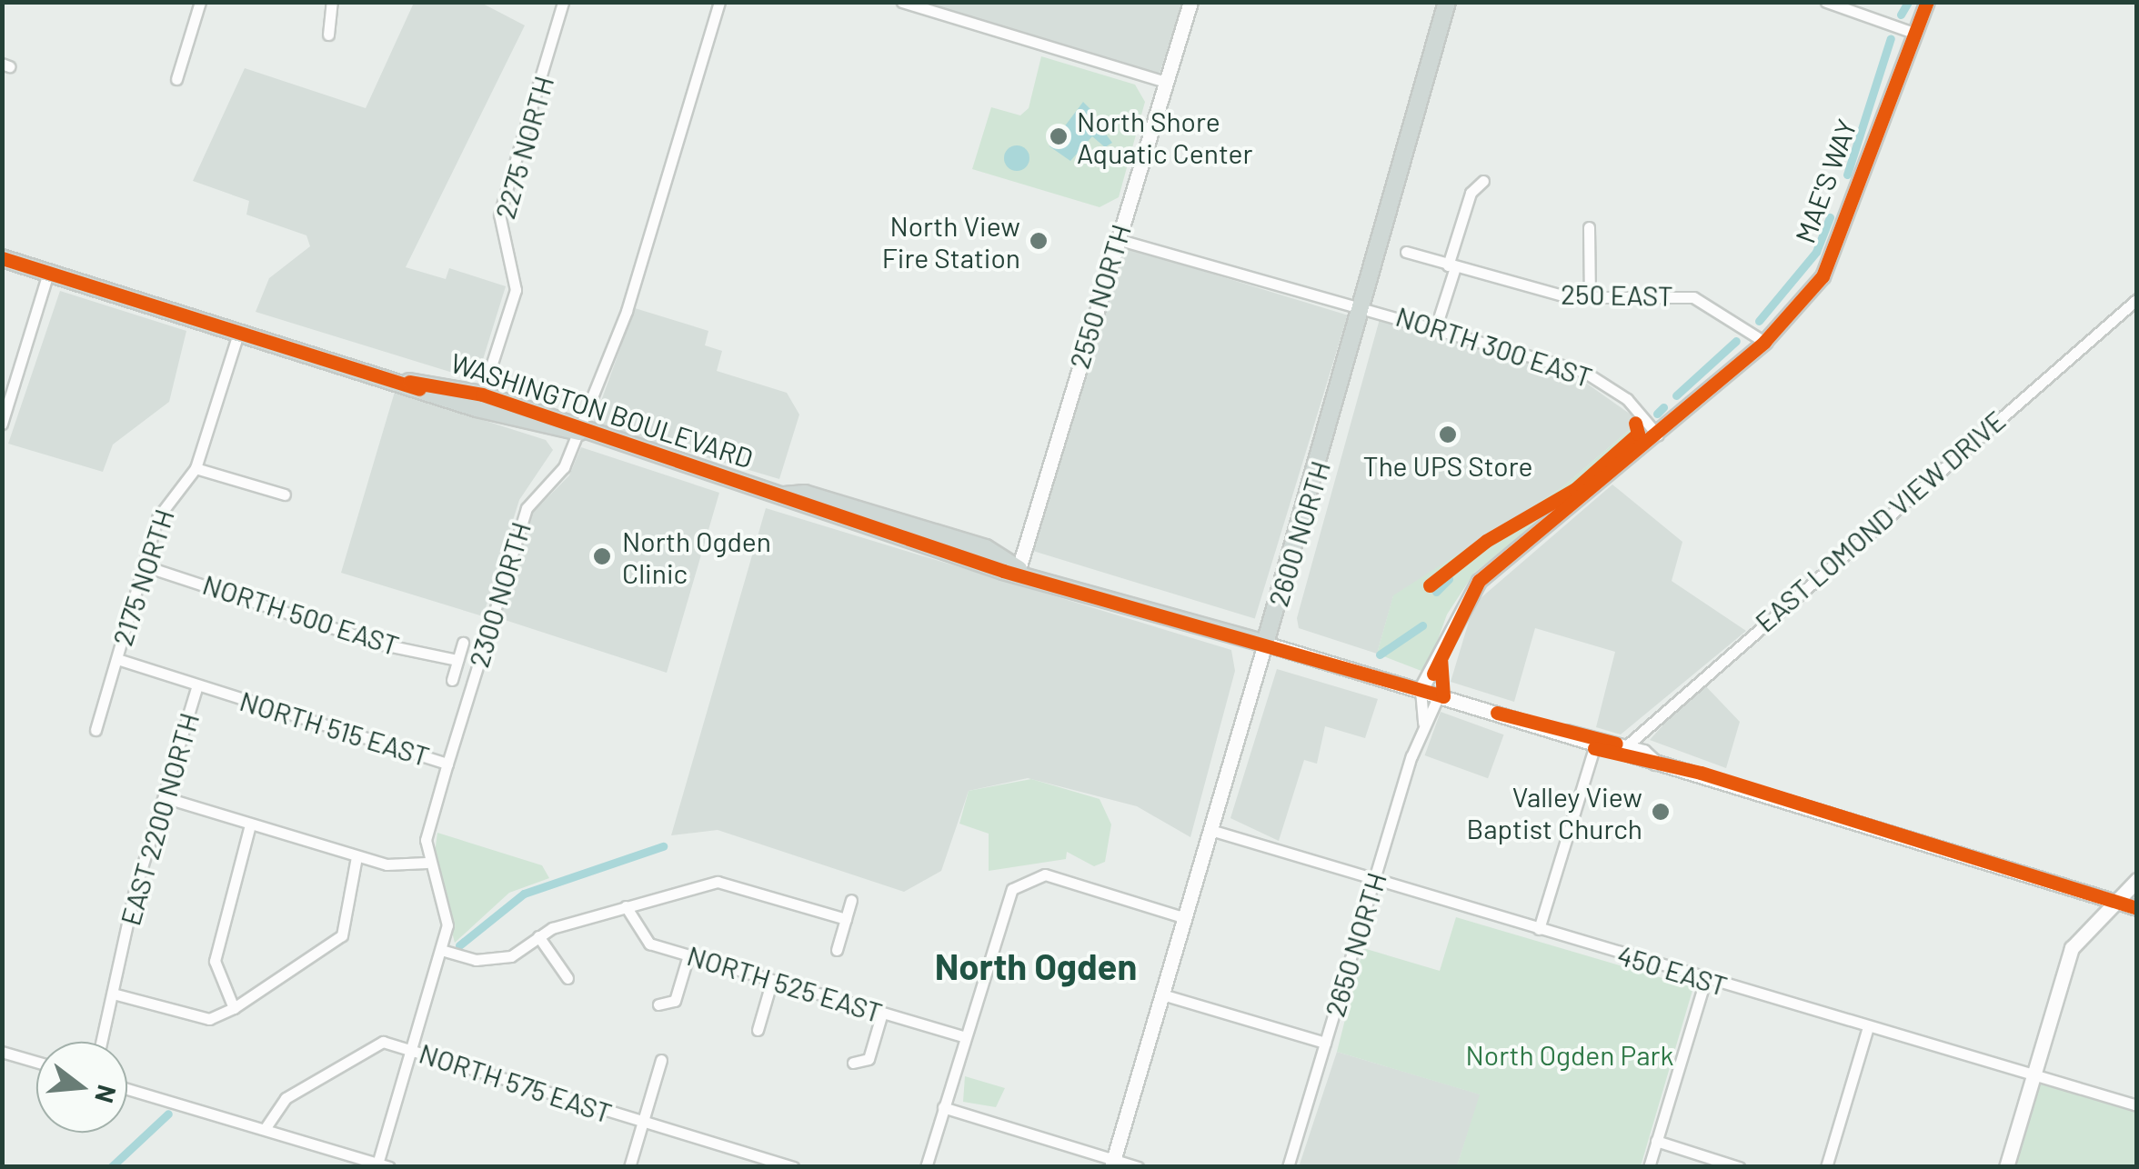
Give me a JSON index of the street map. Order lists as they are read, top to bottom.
{
  "streets": {
    "main road": ["WASHINGTON BOULEVARD", "2600 NORTH"],
    "street": [
      "2275 NORTH",
      "250 EAST",
      "2550 NORTH",
      "NORTH 300 EAST",
      "EAST LOMOND VIEW DRIVE",
      "2175 NORTH",
      "2300 NORTH",
      "NORTH 500 EAST",
      "NORTH 515 EAST",
      "EAST 2200 NORTH",
      "2650 NORTH",
      "450 EAST",
      "NORTH 525 EAST",
      "NORTH 575 EAST"
    ],
    "cycle path": ["MAE'S WAY"]
  },
  "crossings": [
    ["2275 NORTH", "WASHINGTON BOULEVARD"],
    ["2550 NORTH", "NORTH 300 EAST"],
    ["2550 NORTH", "WASHINGTON BOULEVARD"],
    ["NORTH 300 EAST", "2600 NORTH"],
    ["WASHINGTON BOULEVARD", "2175 NORTH"],
    ["WASHINGTON BOULEVARD", "2300 NORTH"],
    ["2600 NORTH", "450 EAST"],
    ["2175 NORTH", "NORTH 500 EAST"],
    ["2175 NORTH", "NORTH 515 EAST"],
    ["2300 NORTH", "NORTH 515 EAST"],
    ["NORTH 515 EAST", "EAST 2200 NORTH"],
    ["2650 NORTH", "450 EAST"]
  ],
  "districts": ["North Ogden"],
  "parks": ["North Ogden Park"],
  "places": [
    "North Shore Aquatic Center",
    "North View Fire Station",
    "The UPS Store",
    "North Ogden Clinic",
    "Valley View Baptist Church"
  ],
  "north": "right"
}
